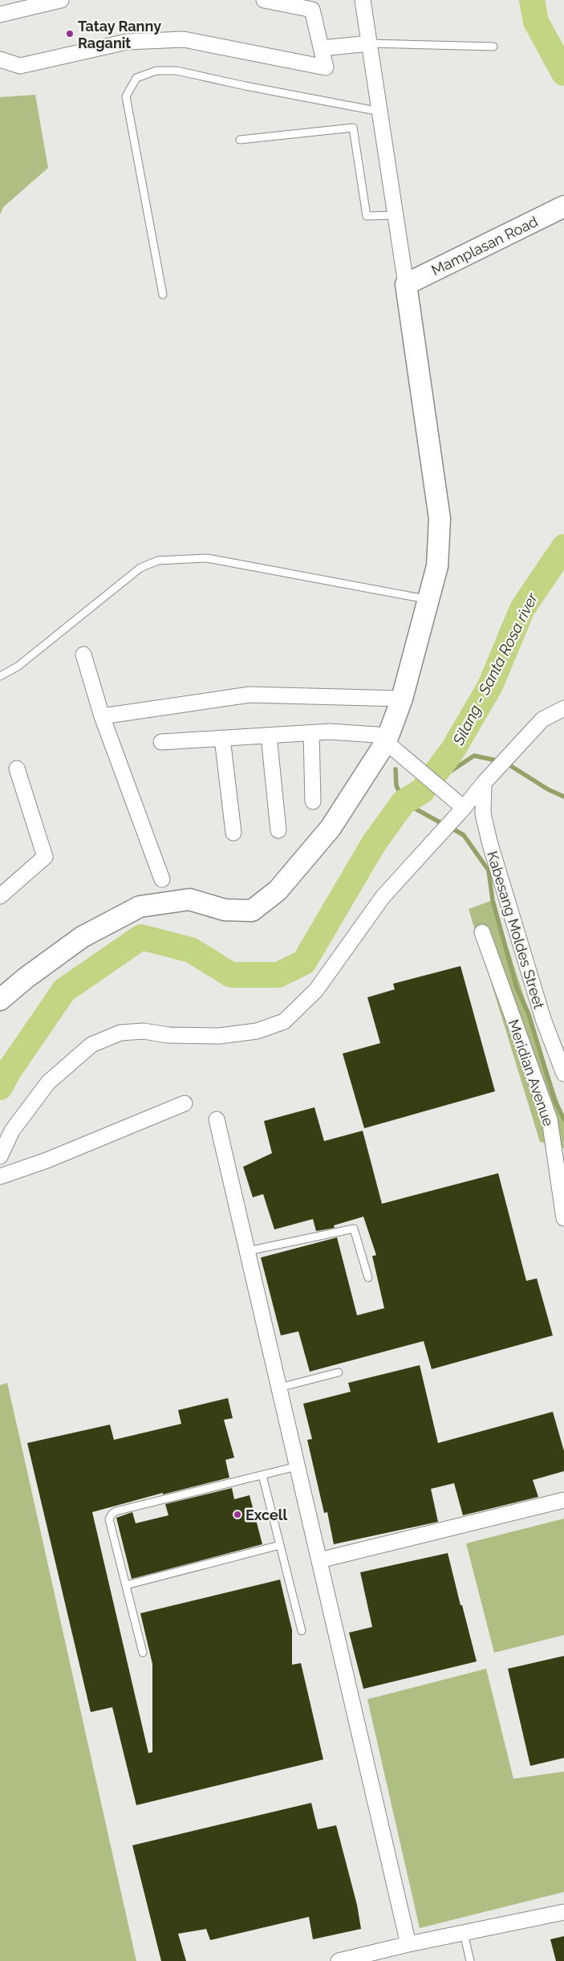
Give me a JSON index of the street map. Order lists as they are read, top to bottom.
{
  "streets": {
    "street": ["Mamplasan Road", "Kabesang Moldes Street", "Meridian Avenue"]
  },
  "water": ["Silang - Santa Rosa river"],
  "places": ["Tatay Ranny Raganit", "Excell"]
}
